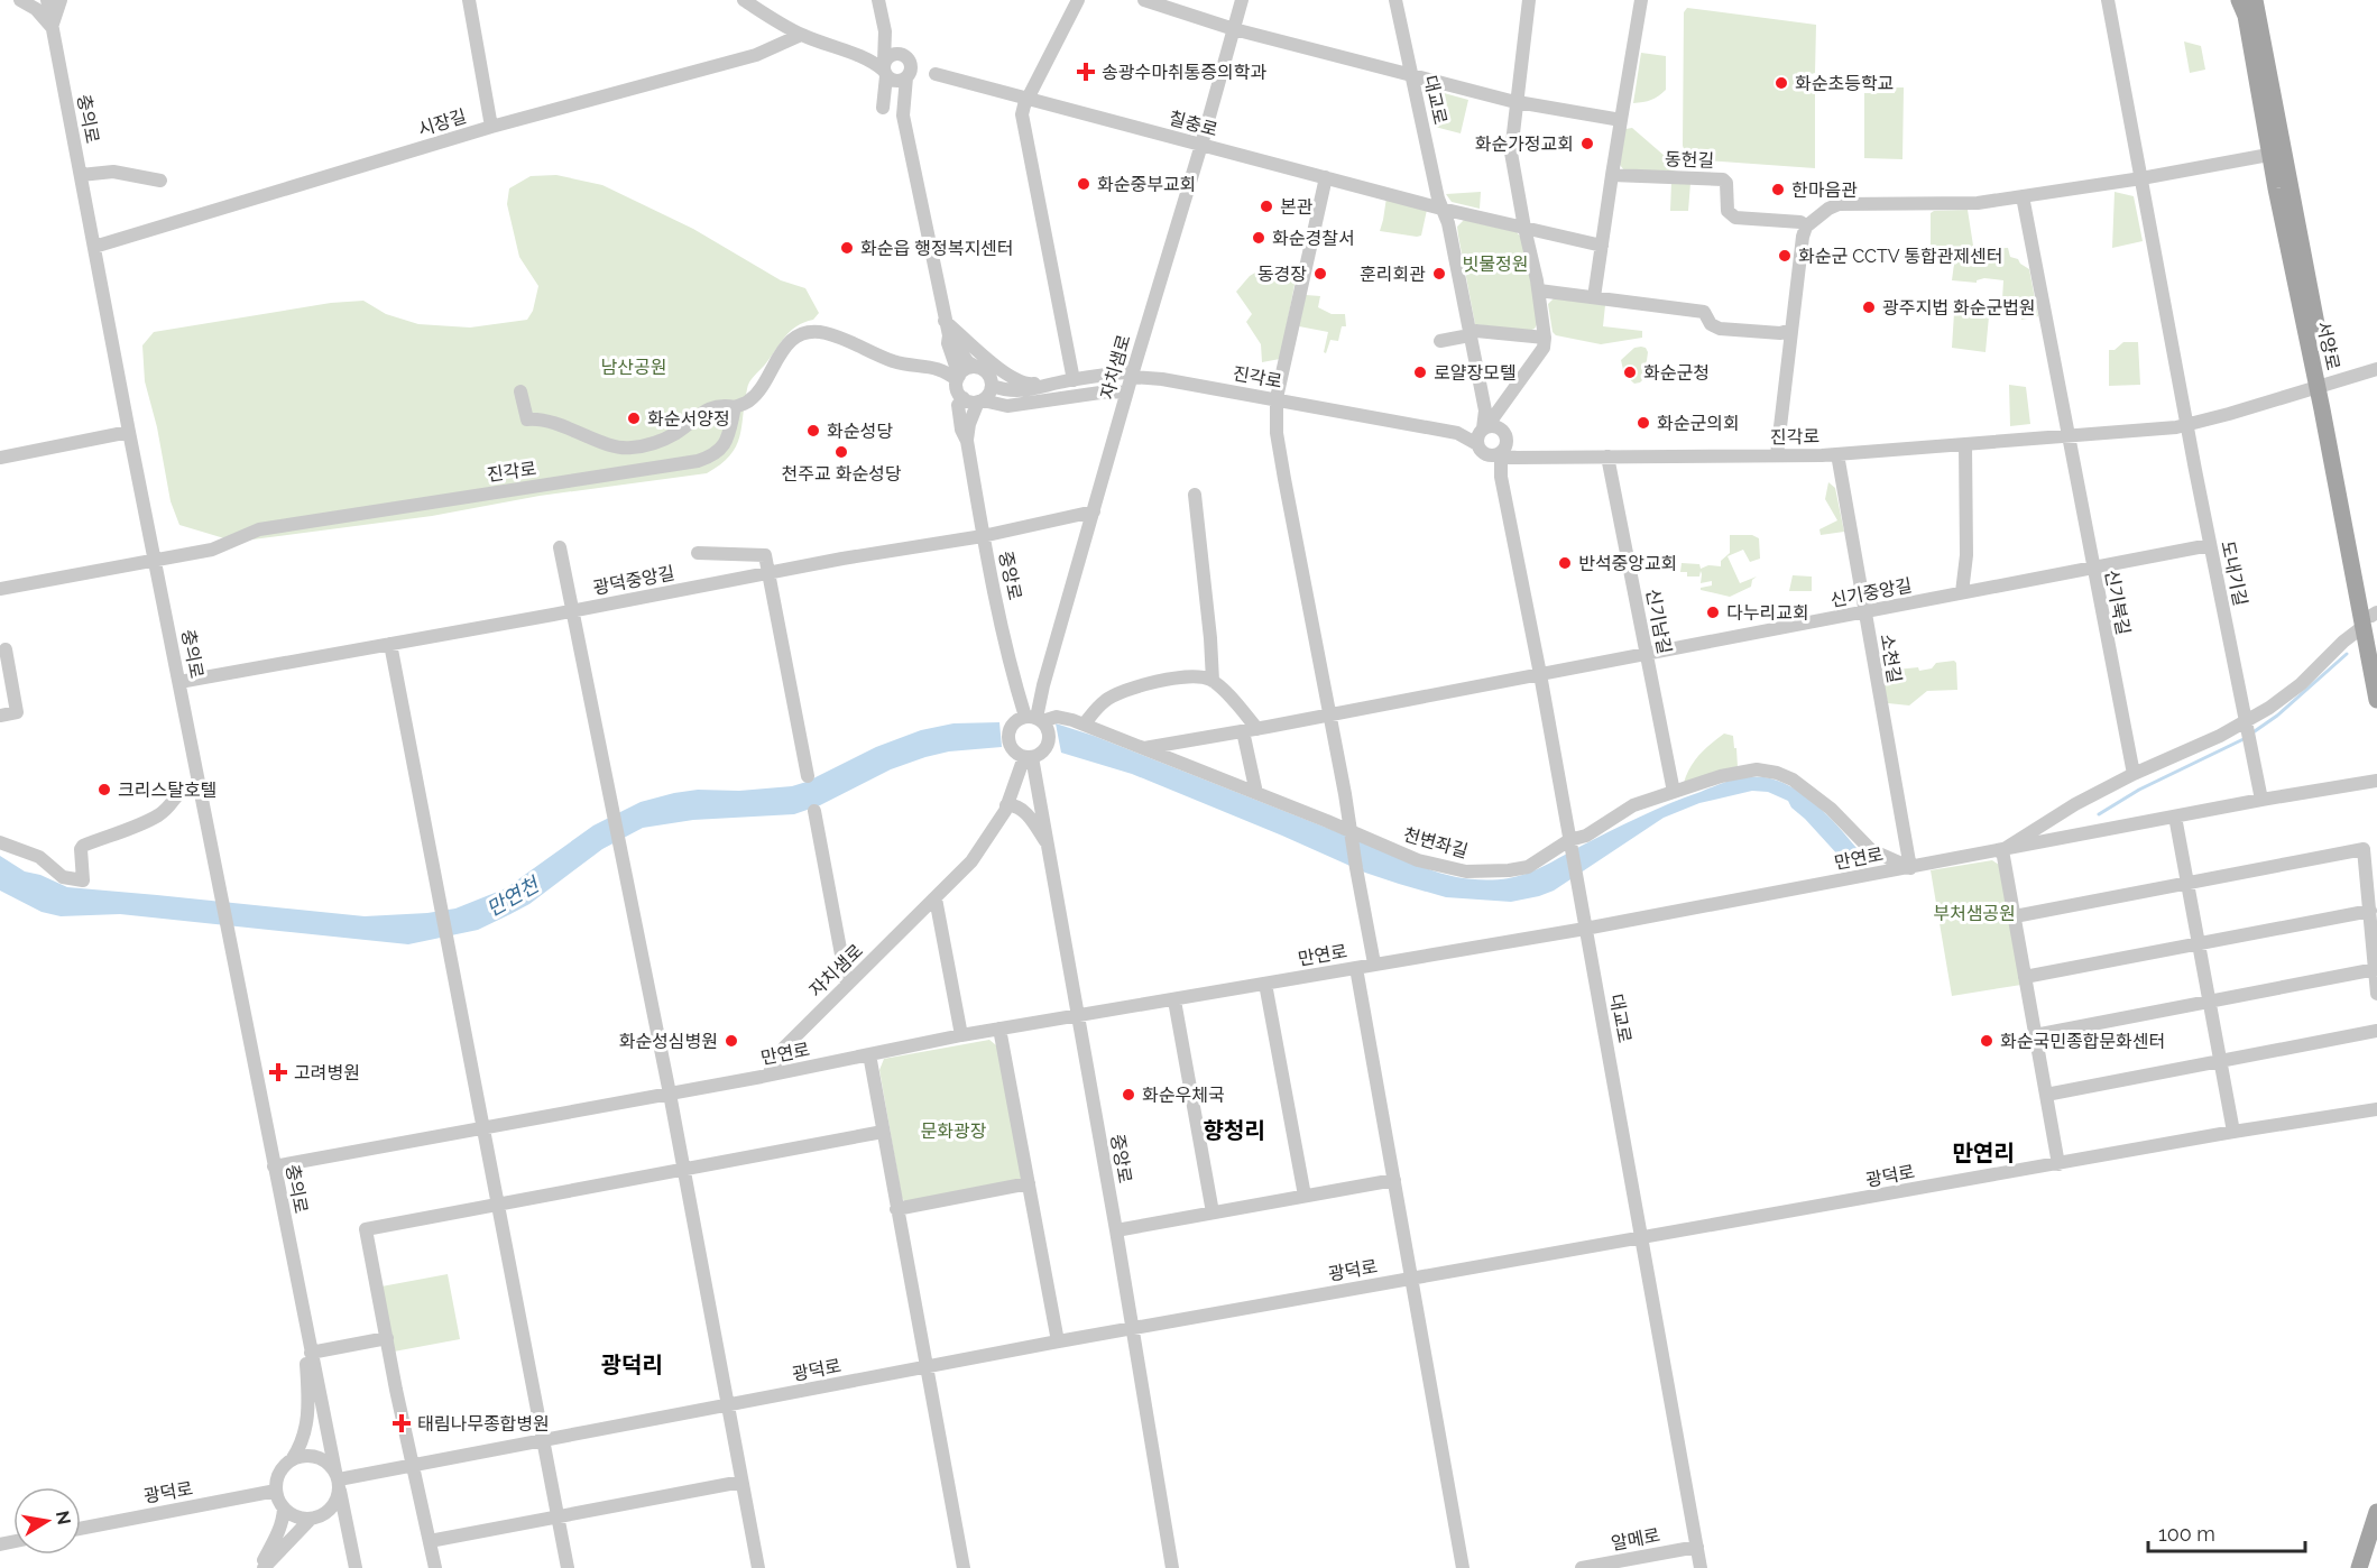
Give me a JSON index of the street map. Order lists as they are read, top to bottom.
{
  "streets": {
    "main road": ["서양로"],
    "street": [
      "대교로",
      "충의로",
      "시장길",
      "칠충로",
      "동헌길",
      "자치샘로",
      "진각로",
      "도내기길",
      "중앙로",
      "광덕중앙길",
      "신기중앙길",
      "신기북길",
      "신기남길",
      "소천길",
      "천변좌길",
      "만연로",
      "광덕로",
      "알메로"
    ]
  },
  "crossings": [
    ["대교로", "칠충로"],
    ["대교로", "신기중앙길"],
    ["대교로", "천변좌길"],
    ["대교로", "만연로"],
    ["대교로", "광덕로"],
    ["대교로", "알메로"],
    ["충의로", "시장길"],
    ["충의로", "진각로"],
    ["충의로", "광덕중앙길"],
    ["충의로", "만연로"],
    ["충의로", "광덕로"],
    ["칠충로", "자치샘로"],
    ["서양로", "진각로"],
    ["자치샘로", "진각로"],
    ["자치샘로", "중앙로"],
    ["자치샘로", "광덕중앙길"],
    ["자치샘로", "천변좌길"],
    ["자치샘로", "만연로"],
    ["진각로", "도내기길"],
    ["진각로", "중앙로"],
    ["진각로", "신기북길"],
    ["진각로", "신기남길"],
    ["진각로", "소천길"],
    ["도내기길", "신기중앙길"],
    ["도내기길", "만연로"],
    ["중앙로", "광덕중앙길"],
    ["중앙로", "천변좌길"],
    ["중앙로", "만연로"],
    ["중앙로", "광덕로"],
    ["신기중앙길", "신기북길"],
    ["신기중앙길", "신기남길"],
    ["신기중앙길", "소천길"],
    ["신기중앙길", "천변좌길"],
    ["신기남길", "천변좌길"],
    ["소천길", "천변좌길"],
    ["소천길", "만연로"],
    ["천변좌길", "만연로"]
  ],
  "districts": ["향청리", "만연리", "광덕리"],
  "water": ["만연천"],
  "parks": [
    "빗물정원",
    "남산공원",
    "부처샘공원",
    "문화광장"
  ],
  "places": {
    "health": ["송광수마취통증의학과", "고려병원", "태림나무종합병원"],
    "other": [
      "화순초등학교",
      "화순가정교회",
      "화순중부교회",
      "한마음관",
      "본관",
      "화순경찰서",
      "화순읍 행정복지센터",
      "화순군 CCTV 통합관제센터",
      "동경장",
      "훈리회관",
      "광주지법 화순군법원",
      "로얄장모텔",
      "화순군청",
      "화순서양정",
      "화순군의회",
      "화순성당",
      "천주교 화순성당",
      "반석중앙교회",
      "다누리교회",
      "크리스탈호텔",
      "화순성심병원",
      "화순국민종합문화센터",
      "화순우체국"
    ]
  },
  "scale_bar": "100 m",
  "north": "right"
}
